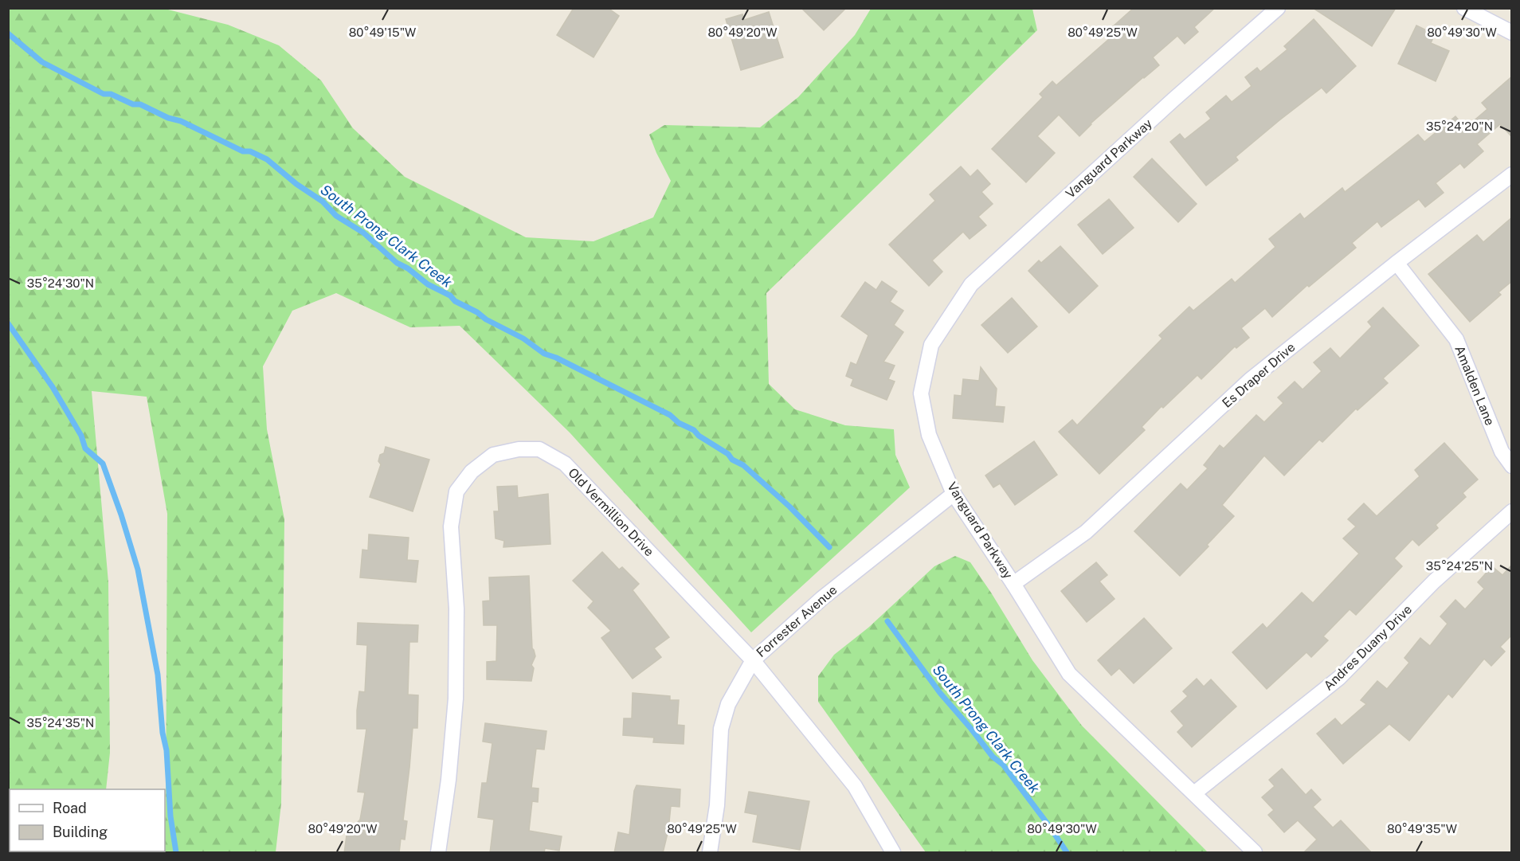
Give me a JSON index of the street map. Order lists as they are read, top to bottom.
{
  "streets": {
    "street": [
      "Vanguard Parkway",
      "Es Draper Drive",
      "Amalden Lane",
      "Old Vermillion Drive",
      "Forrester Avenue",
      "Andres Duany Drive"
    ]
  },
  "crossings": [
    ["Vanguard Parkway", "Es Draper Drive"],
    ["Vanguard Parkway", "Forrester Avenue"],
    ["Vanguard Parkway", "Andres Duany Drive"],
    ["Es Draper Drive", "Amalden Lane"],
    ["Old Vermillion Drive", "Forrester Avenue"]
  ],
  "water": ["South Prong Clark Creek"],
  "legend": ["Road", "Building"],
  "coordinates": [
    "80°49'15\"W",
    "80°49'20\"W",
    "80°49'25\"W",
    "80°49'30\"W",
    "35°24'20\"N",
    "35°24'30\"N",
    "35°24'25\"N",
    "35°24'35\"N",
    "80°49'35\"W"
  ]
}
